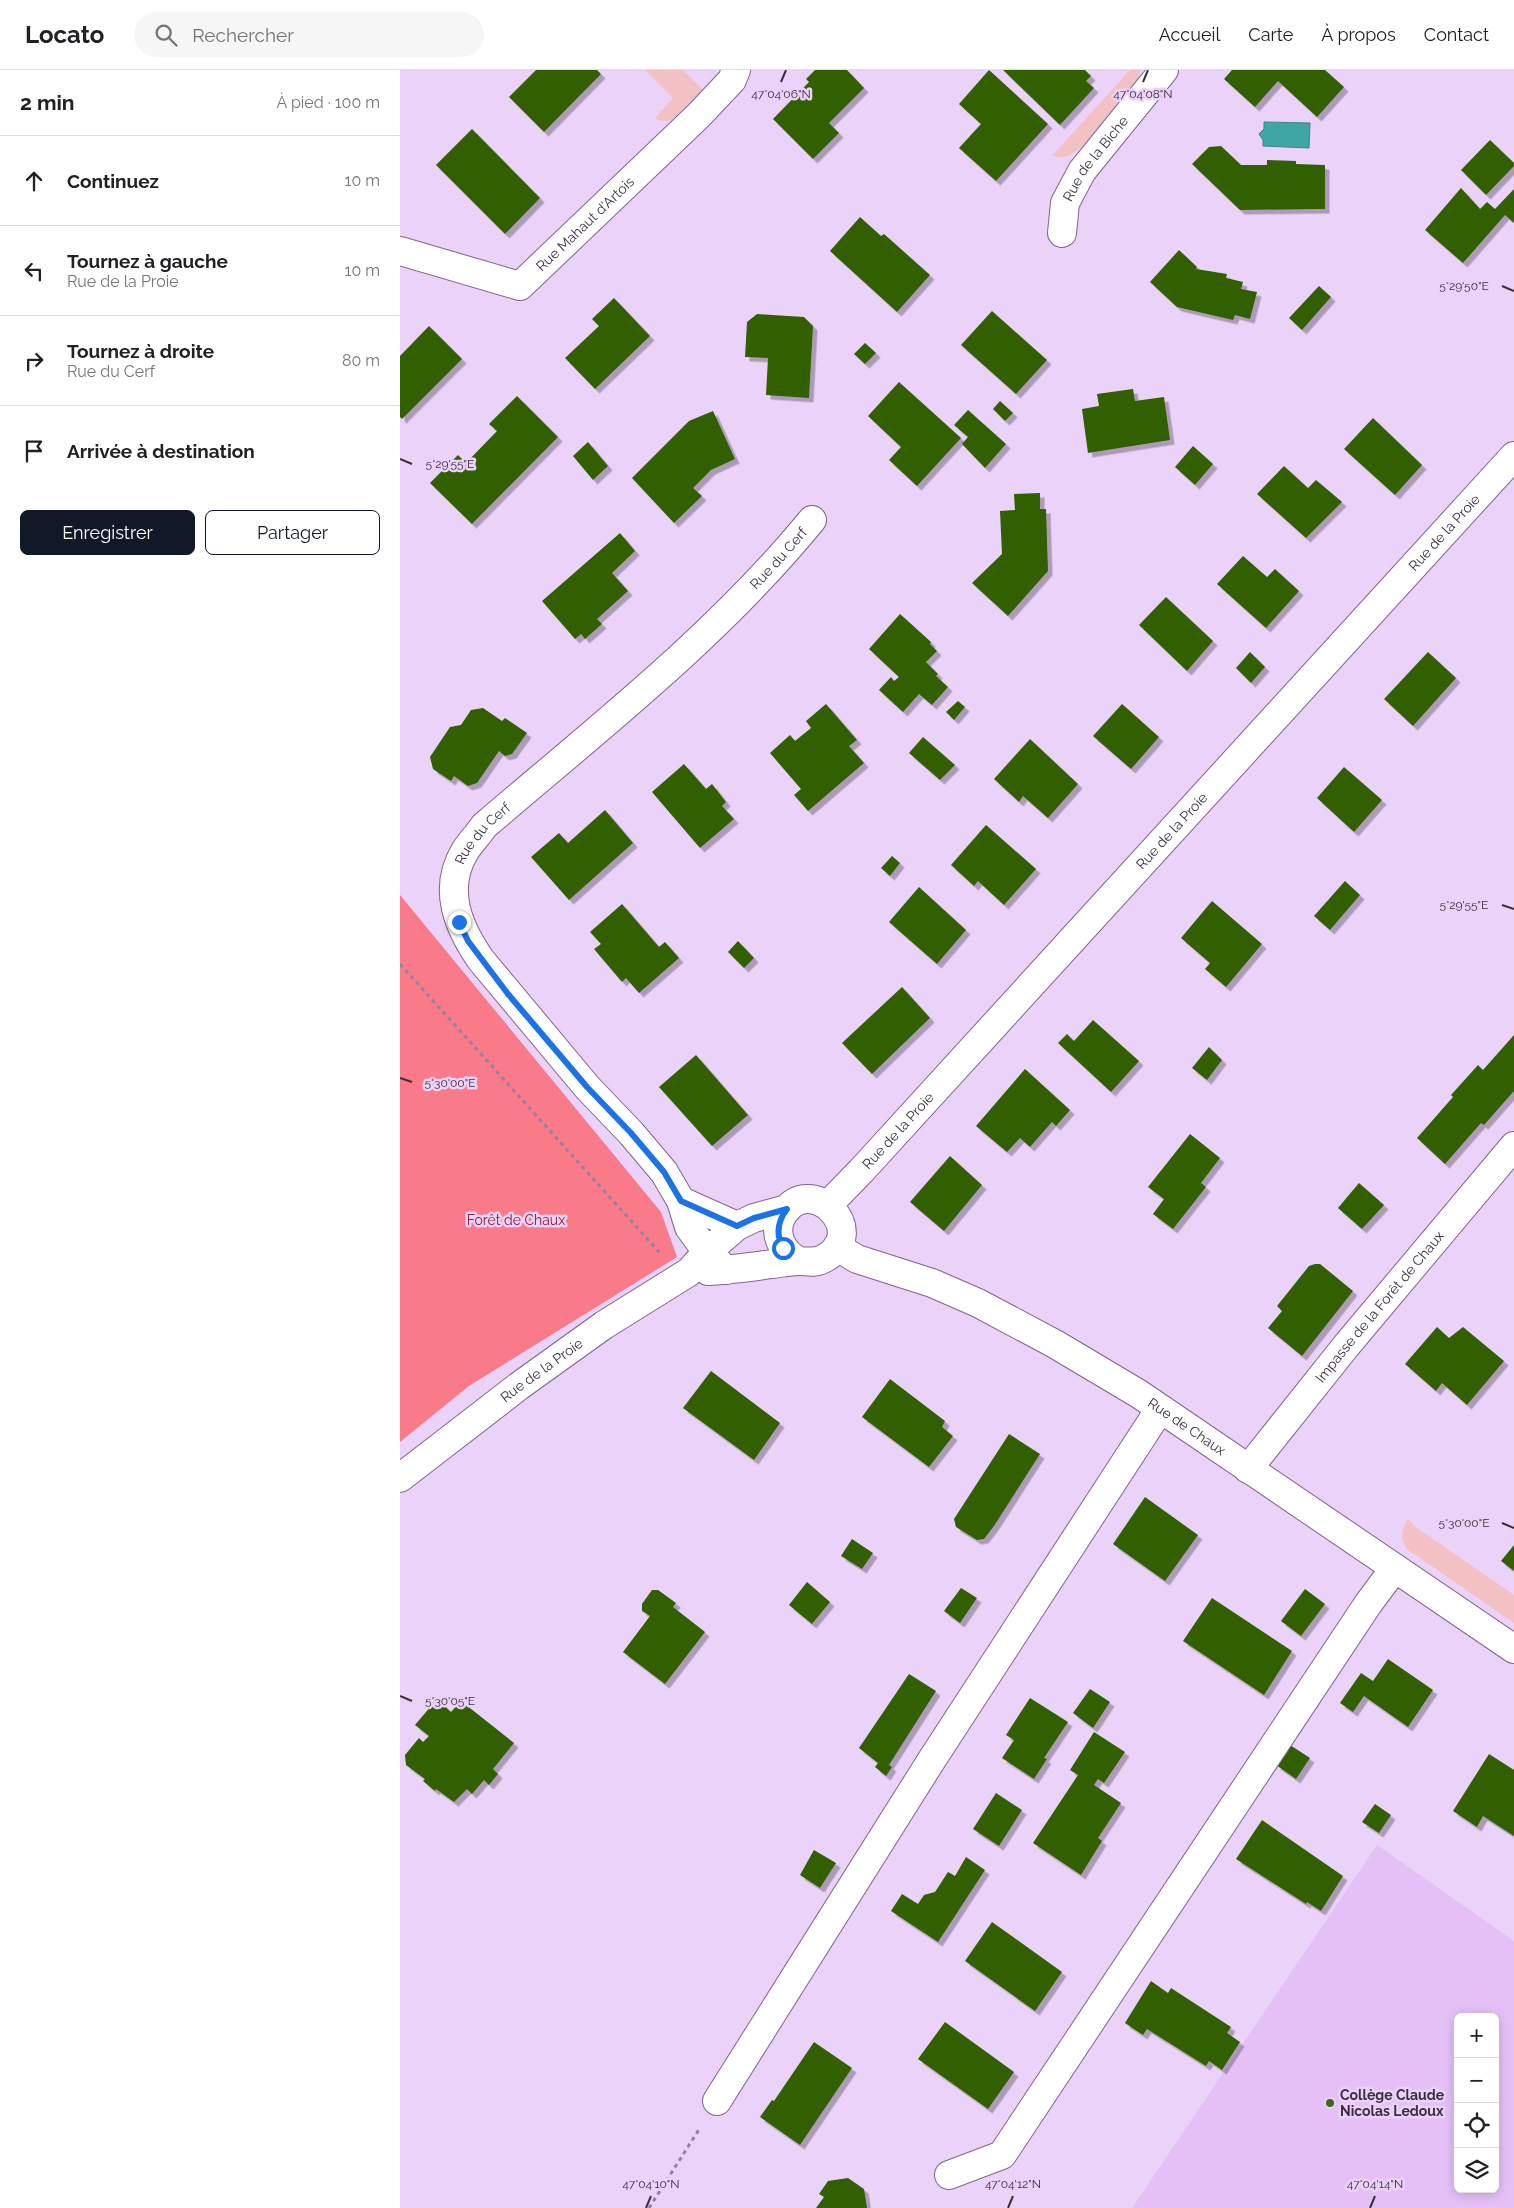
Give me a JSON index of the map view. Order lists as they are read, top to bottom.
{
  "streets": {
    "street": [
      "Rue de la Biche",
      "Rue Mahaut d'Artois",
      "Rue de la Proie",
      "Rue du Cerf",
      "Impasse de la Forêt de Chaux",
      "Rue de Chaux"
    ]
  },
  "crossings": [
    ["Rue de la Proie", "Rue du Cerf"],
    ["Rue de la Proie", "Rue de Chaux"],
    ["Impasse de la Forêt de Chaux", "Rue de Chaux"]
  ],
  "parks": ["Forêt de Chaux"],
  "places": ["Collège Claude Nicolas Ledoux"],
  "page": {
    "header": "Locato",
    "search": "Rechercher",
    "nav": [
      "Accueil",
      "Carte",
      "À propos",
      "Contact"
    ],
    "heading": ["2 min", "À pied · 100 m"],
    "list": [
      ["Continuez", "10 m"],
      ["Tournez à gauche", "Rue de la Proie", "10 m"],
      ["Tournez à droite", "Rue du Cerf", "80 m"],
      "Arrivée à destination"
    ],
    "buttons": ["Enregistrer", "Partager"],
    "map_buttons": ["+", "−"]
  },
  "coordinates": [
    "47°04'08\"N",
    "47°04'06\"N",
    "5°29'50\"E",
    "5°29'55\"E",
    "5°30'00\"E",
    "5°30'05\"E",
    "47°04'10\"N",
    "47°04'12\"N",
    "47°04'14\"N"
  ]
}
